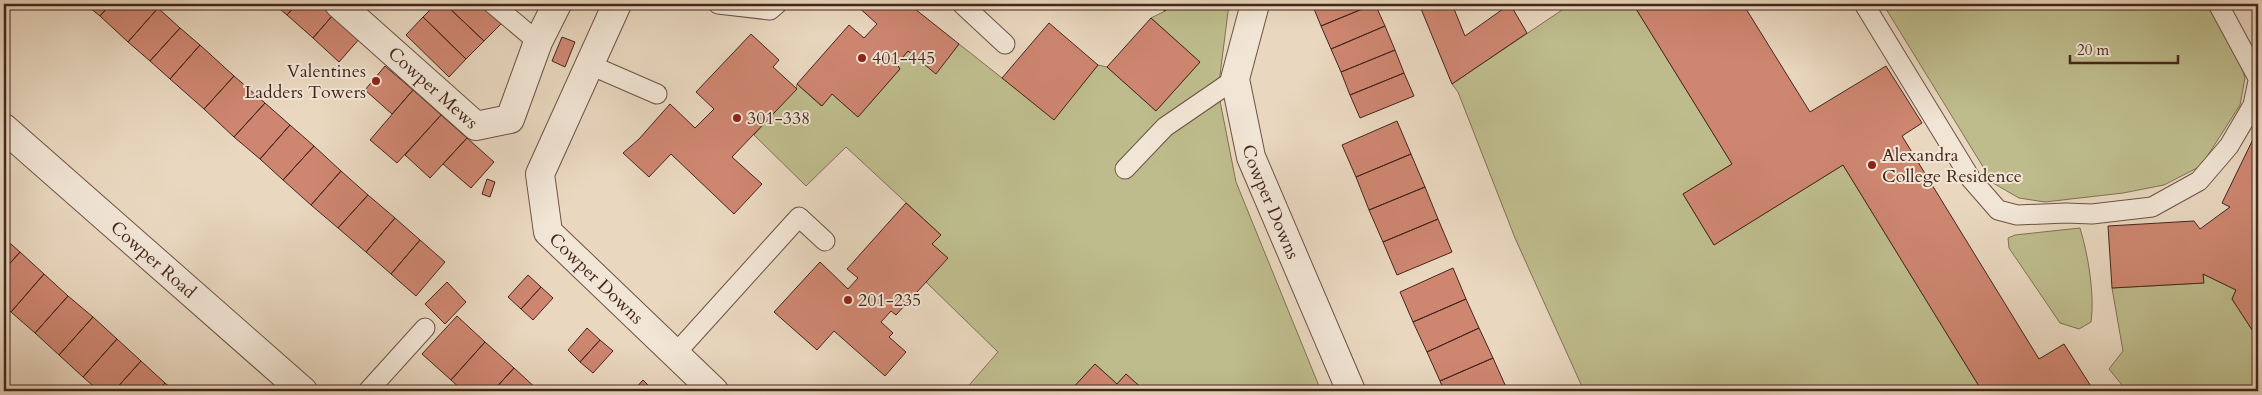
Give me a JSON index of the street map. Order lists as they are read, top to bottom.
{
  "streets": {
    "street": ["Cowper Mews", "Cowper Downs", "Cowper Road"]
  },
  "places": [
    "401-445",
    "Valentines Ladders Towers",
    "301-338",
    "Alexandra College Residence",
    "201-235"
  ],
  "scale_bar": "20 m"
}
